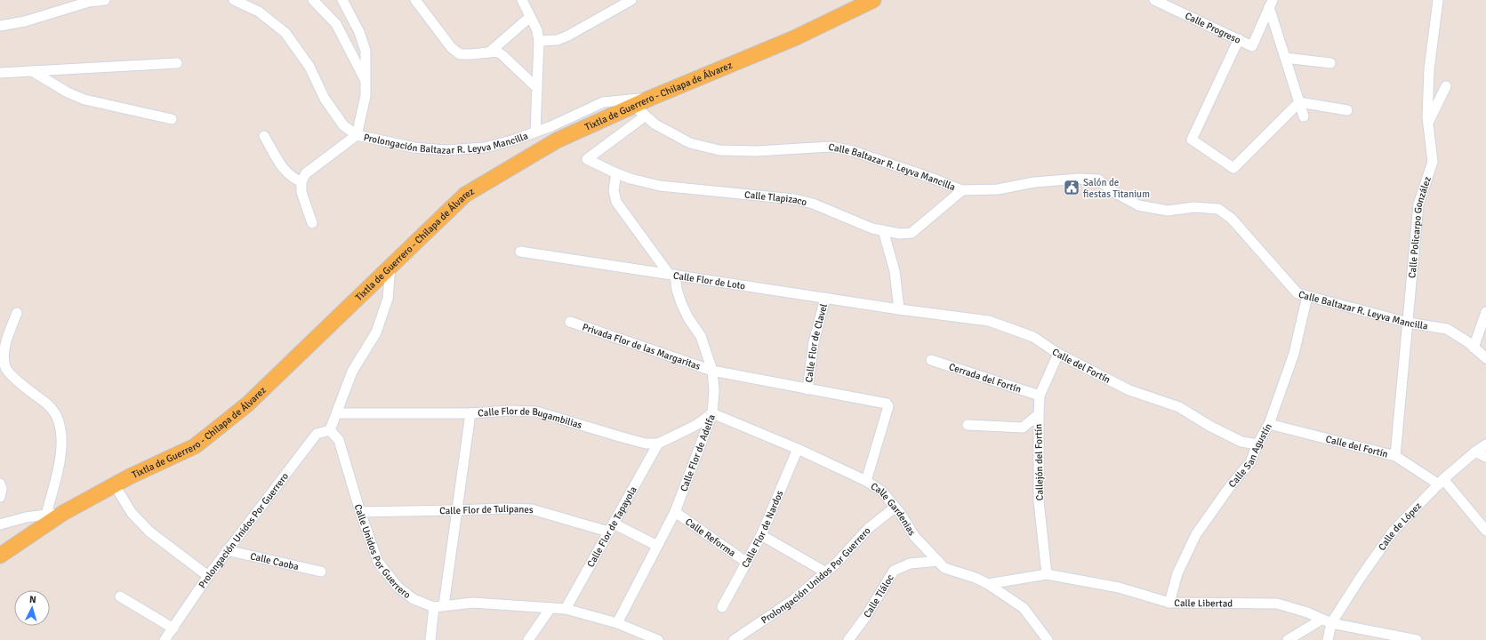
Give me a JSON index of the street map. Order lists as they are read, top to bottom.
{
  "streets": {
    "main road": ["Tixtla de Guerrero - Chilapa de Álvarez"],
    "street": [
      "Calle Progreso",
      "Prolongación Baltazar R. Leyva Mancilla",
      "Calle Baltazar R. Leyva Mancilla",
      "Calle Tlapizaco",
      "Calle Policarpo González",
      "Calle Flor de Loto",
      "Calle Flor de Clavel",
      "Privada Flor de las Margaritas",
      "Calle del Fortín",
      "Cerrada del Fortín",
      "Calle Flor de Bugambilias",
      "Calle Flor de Adelfa",
      "Calle San Agustín",
      "Callejón del Fortín",
      "Calle Gardenias",
      "Calle Flor de Tulipanes",
      "Calle Flor de Tapayola",
      "Calle de López",
      "Calle Flor de Nardos",
      "Prolongación Unidos Por Guerrero",
      "Calle Reforma",
      "Calle Unidos Por Guerrero",
      "Calle Caoba",
      "Calle Tláloc",
      "Calle Libertad"
    ]
  },
  "crossings": [
    ["Tixtla de Guerrero - Chilapa de Álvarez", "Prolongación Baltazar R. Leyva Mancilla"],
    ["Tixtla de Guerrero - Chilapa de Álvarez", "Calle Baltazar R. Leyva Mancilla"],
    ["Tixtla de Guerrero - Chilapa de Álvarez", "Calle Tlapizaco"],
    ["Calle Baltazar R. Leyva Mancilla", "Calle Tlapizaco"],
    ["Calle Baltazar R. Leyva Mancilla", "Calle Policarpo González"],
    ["Calle Baltazar R. Leyva Mancilla", "Calle San Agustín"],
    ["Calle Tlapizaco", "Calle Flor de Adelfa"],
    ["Calle Policarpo González", "Calle del Fortín"],
    ["Calle Flor de Loto", "Calle Flor de Clavel"],
    ["Calle Flor de Loto", "Calle del Fortín"],
    ["Calle Flor de Loto", "Calle Flor de Adelfa"],
    ["Calle Flor de Clavel", "Privada Flor de las Margaritas"],
    ["Privada Flor de las Margaritas", "Calle Flor de Adelfa"],
    ["Calle del Fortín", "Calle San Agustín"],
    ["Calle del Fortín", "Callejón del Fortín"],
    ["Calle del Fortín", "Calle de López"],
    ["Cerrada del Fortín", "Callejón del Fortín"],
    ["Calle Flor de Bugambilias", "Calle Flor de Tapayola"],
    ["Calle Flor de Adelfa", "Calle Gardenias"],
    ["Calle Flor de Adelfa", "Calle Flor de Tulipanes"],
    ["Calle Flor de Adelfa", "Calle Reforma"],
    ["Calle San Agustín", "Calle Libertad"],
    ["Callejón del Fortín", "Calle Libertad"],
    ["Calle Gardenias", "Calle Flor de Nardos"],
    ["Calle Gardenias", "Prolongación Unidos Por Guerrero"],
    ["Calle Gardenias", "Calle Tláloc"],
    ["Calle Gardenias", "Calle Libertad"],
    ["Calle Flor de Tulipanes", "Calle Flor de Tapayola"],
    ["Calle Flor de Tulipanes", "Calle Unidos Por Guerrero"],
    ["Calle de López", "Calle Libertad"],
    ["Calle Flor de Nardos", "Calle Reforma"],
    ["Prolongación Unidos Por Guerrero", "Calle Unidos Por Guerrero"],
    ["Prolongación Unidos Por Guerrero", "Calle Caoba"]
  ],
  "places": {
    "public building": ["Salón de fiestas Titanium"]
  },
  "north": "top"
}
